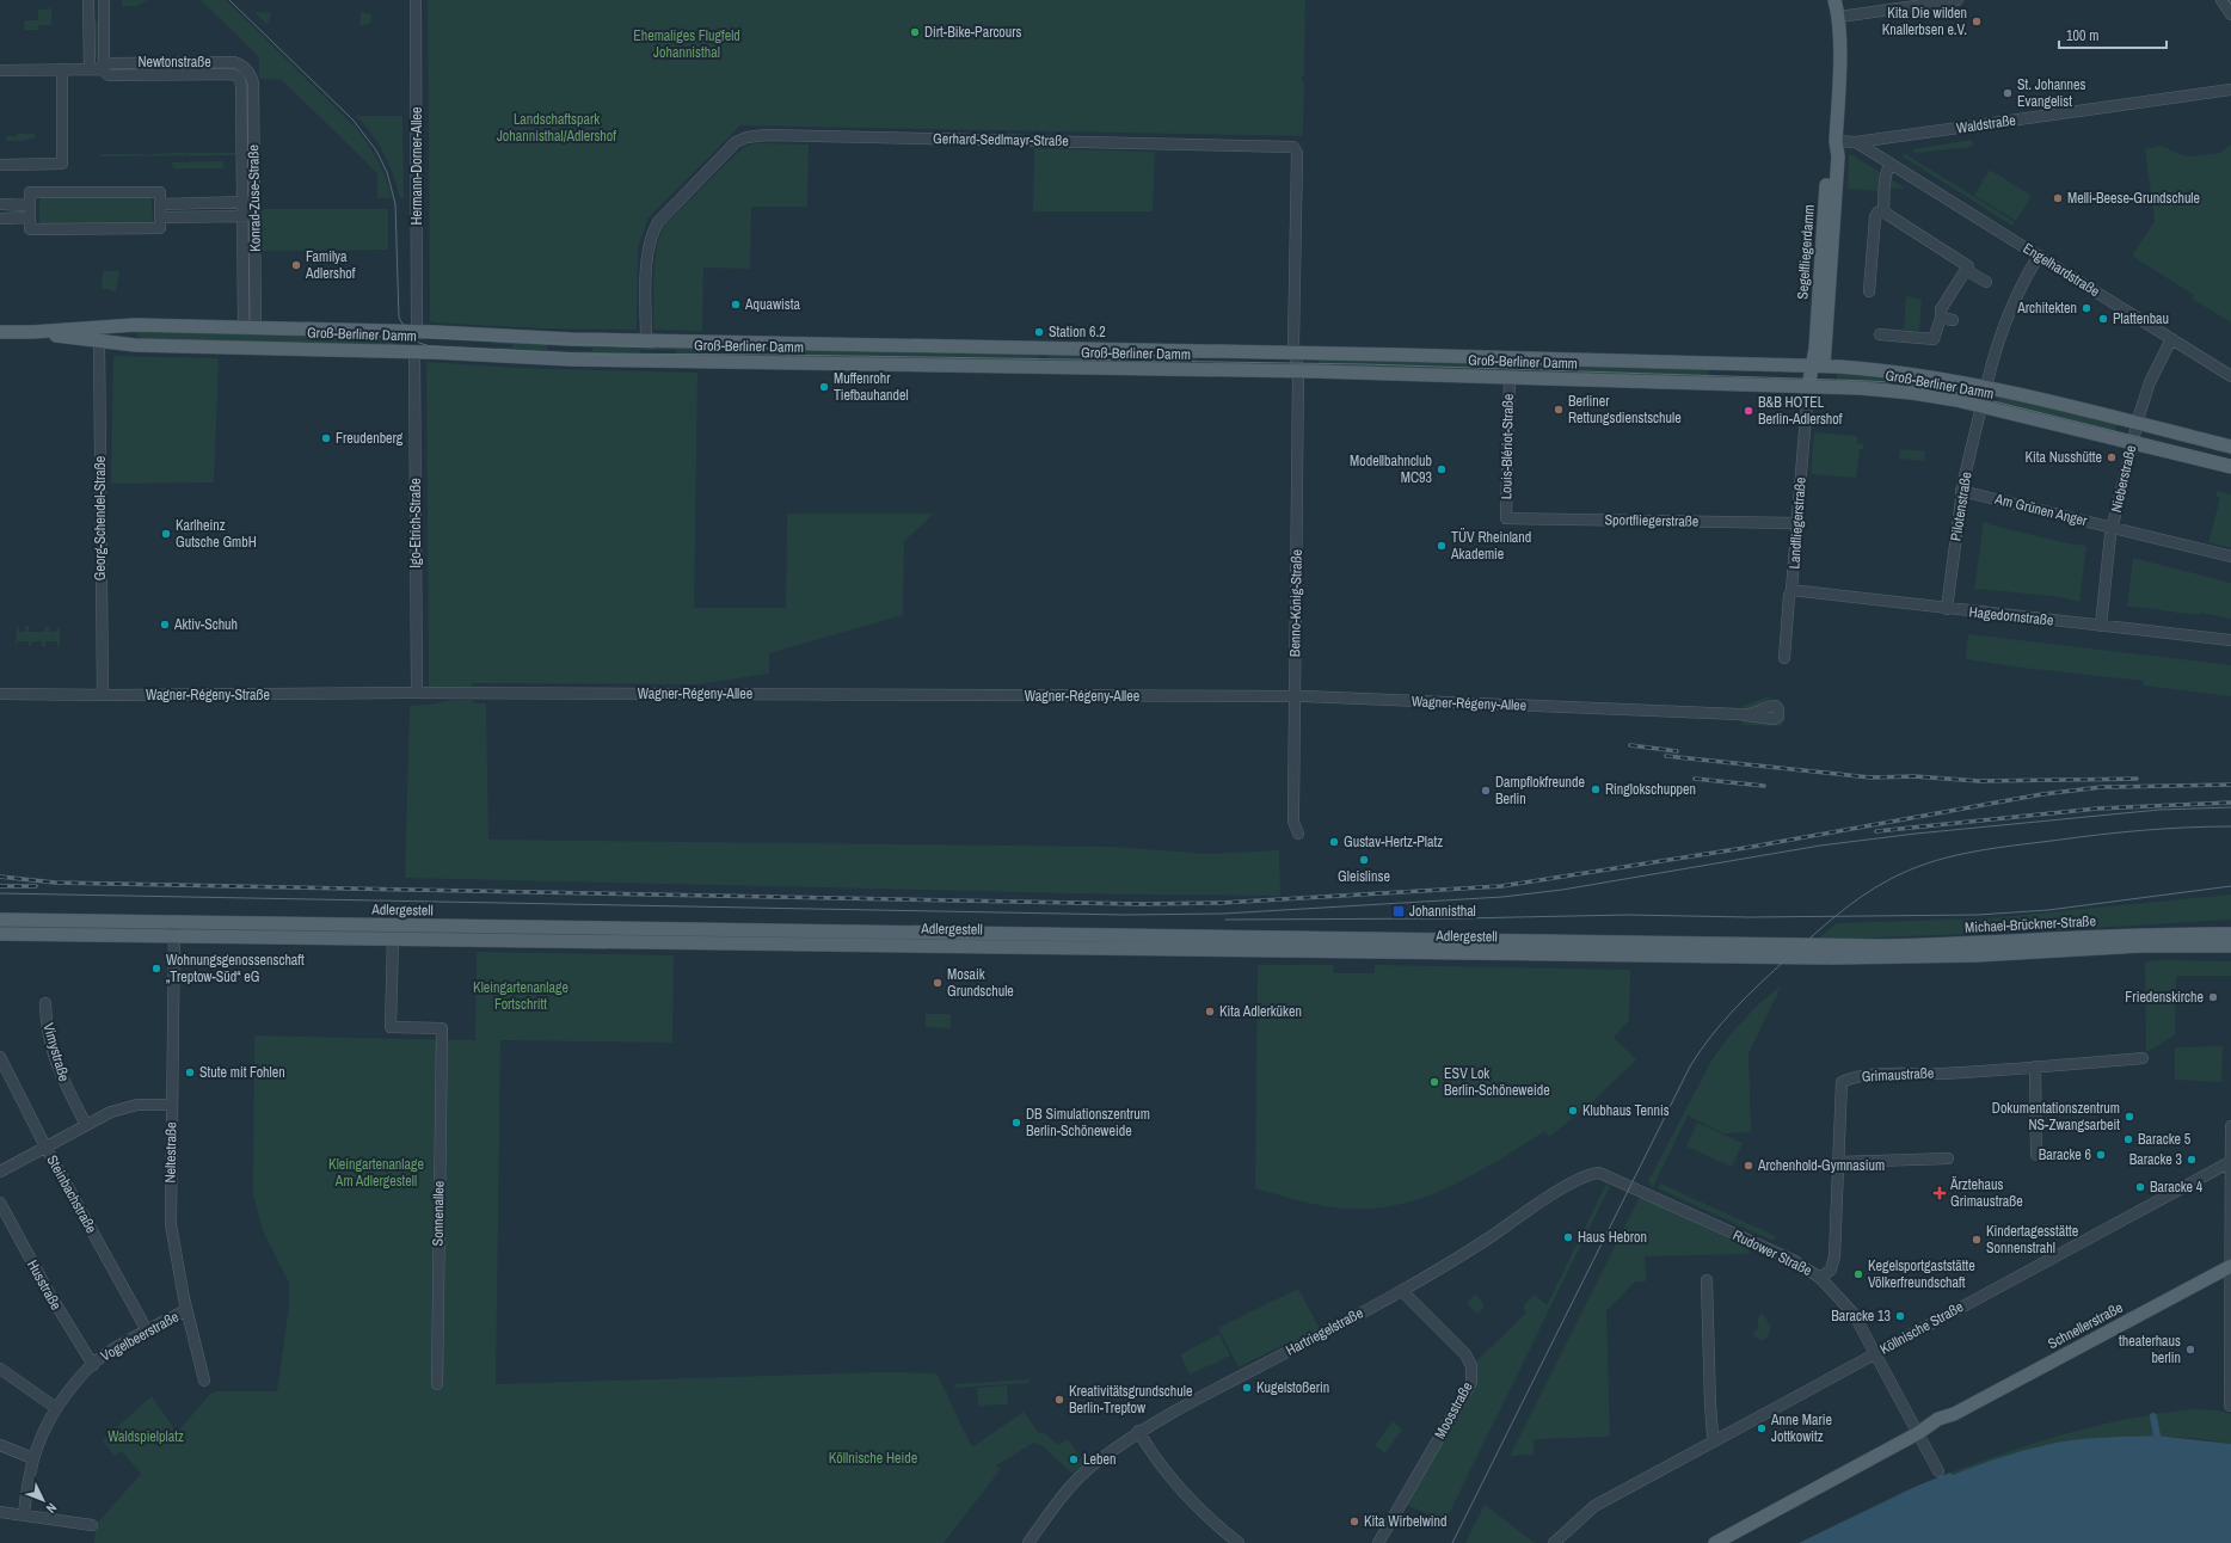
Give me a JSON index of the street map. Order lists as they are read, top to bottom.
{
  "streets": {
    "main road": [
      "Segelfliegerdamm",
      "Groß-Berliner Damm",
      "Adlergestell",
      "Michael-Brückner-Straße",
      "Schnellerstraße"
    ],
    "street": [
      "Newtonstraße",
      "Waldstraße",
      "Gerhard-Sedlmayr-Straße",
      "Hermann-Dorner-Allee",
      "Konrad-Zuse-Straße",
      "Engelhardstraße",
      "Louis-Blériot-Straße",
      "Nieberstraße",
      "Pilotenstraße",
      "Am Grünen Anger",
      "Georg-Schendel-Straße",
      "Sportfliegerstraße",
      "Igo-Etrich-Straße",
      "Landfliegerstraße",
      "Benno-König-Straße",
      "Hagedornstraße",
      "Wagner-Régeny-Allee",
      "Wagner-Régeny-Straße",
      "Vimystraße",
      "Grimaustraße",
      "Neltestraße",
      "Steinbachstraße",
      "Sonnenallee",
      "Rudower Straße",
      "Husstraße",
      "Köllnische Straße",
      "Hartriegelstraße",
      "Vogelbeerstraße",
      "Moosstraße"
    ]
  },
  "crossings": [
    ["Newtonstraße", "Konrad-Zuse-Straße"],
    ["Waldstraße", "Engelhardstraße"],
    ["Gerhard-Sedlmayr-Straße", "Groß-Berliner Damm"],
    ["Gerhard-Sedlmayr-Straße", "Benno-König-Straße"],
    ["Hermann-Dorner-Allee", "Groß-Berliner Damm"],
    ["Konrad-Zuse-Straße", "Groß-Berliner Damm"],
    ["Segelfliegerdamm", "Engelhardstraße"],
    ["Segelfliegerdamm", "Groß-Berliner Damm"],
    ["Engelhardstraße", "Nieberstraße"],
    ["Groß-Berliner Damm", "Louis-Blériot-Straße"],
    ["Groß-Berliner Damm", "Nieberstraße"],
    ["Groß-Berliner Damm", "Pilotenstraße"],
    ["Groß-Berliner Damm", "Georg-Schendel-Straße"],
    ["Groß-Berliner Damm", "Igo-Etrich-Straße"],
    ["Groß-Berliner Damm", "Landfliegerstraße"],
    ["Groß-Berliner Damm", "Benno-König-Straße"],
    ["Louis-Blériot-Straße", "Sportfliegerstraße"],
    ["Nieberstraße", "Am Grünen Anger"],
    ["Nieberstraße", "Hagedornstraße"],
    ["Pilotenstraße", "Am Grünen Anger"],
    ["Pilotenstraße", "Hagedornstraße"],
    ["Georg-Schendel-Straße", "Wagner-Régeny-Straße"],
    ["Sportfliegerstraße", "Landfliegerstraße"],
    ["Igo-Etrich-Straße", "Wagner-Régeny-Allee"],
    ["Igo-Etrich-Straße", "Wagner-Régeny-Straße"],
    ["Landfliegerstraße", "Hagedornstraße"],
    ["Benno-König-Straße", "Wagner-Régeny-Allee"],
    ["Wagner-Régeny-Allee", "Wagner-Régeny-Straße"],
    ["Adlergestell", "Michael-Brückner-Straße"],
    ["Adlergestell", "Neltestraße"],
    ["Adlergestell", "Sonnenallee"],
    ["Grimaustraße", "Rudower Straße"],
    ["Neltestraße", "Vogelbeerstraße"],
    ["Steinbachstraße", "Vogelbeerstraße"],
    ["Rudower Straße", "Schnellerstraße"],
    ["Rudower Straße", "Köllnische Straße"],
    ["Rudower Straße", "Hartriegelstraße"],
    ["Husstraße", "Vogelbeerstraße"],
    ["Hartriegelstraße", "Moosstraße"]
  ],
  "parks": [
    "Ehemaliges Flugfeld Johannisthal",
    "Landschaftspark Johannisthal/Adlershof",
    "Kleingartenanlage Fortschritt",
    "Kleingartenanlage Am Adlergestell",
    "Waldspielplatz",
    "Köllnische Heide"
  ],
  "places": {
    "other": [
      "Kita Die wilden Knallerbsen e.V.",
      "Dirt-Bike-Parcours",
      "St. Johannes Evangelist",
      "Melli-Beese-Grundschule",
      "Familya Adlershof",
      "Aquawista",
      "Architekten",
      "Plattenbau",
      "Station 6.2",
      "Muffenrohr Tiefbauhandel",
      "Berliner Rettungsdienstschule",
      "B&B HOTEL Berlin-Adlershof",
      "Freudenberg",
      "Kita Nusshütte",
      "Modellbahnclub MC93",
      "Karlheinz Gutsche GmbH",
      "TÜV Rheinland Akademie",
      "Aktiv-Schuh",
      "Ringlokschuppen",
      "Dampflokfreunde Berlin",
      "Gustav-Hertz-Platz",
      "Gleislinse",
      "Wohnungsgenossenschaft „Treptow-Süd“ eG",
      "Mosaik Grundschule",
      "Friedenskirche",
      "Kita Adlerküken",
      "Stute mit Fohlen",
      "ESV Lok Berlin-Schöneweide",
      "Klubhaus Tennis",
      "Dokumentationszentrum NS-Zwangsarbeit",
      "DB Simulationszentrum Berlin-Schöneweide",
      "Baracke 5",
      "Baracke 6",
      "Baracke 3",
      "Archenhold-Gymnasium",
      "Baracke 4",
      "Haus Hebron",
      "Kindertagesstätte Sonnenstrahl",
      "Kegelsportgaststätte Völkerfreundschaft",
      "Baracke 13",
      "theaterhaus berlin",
      "Kugelstoßerin",
      "Kreativitätsgrundschule Berlin-Treptow",
      "Anne Marie Jottkowitz",
      "Leben",
      "Kita Wirbelwind"
    ],
    "transit": ["Johannisthal"],
    "health": ["Ärztehaus Grimaustraße"]
  },
  "scale_bar": "100 m",
  "north": "bottom right"
}
